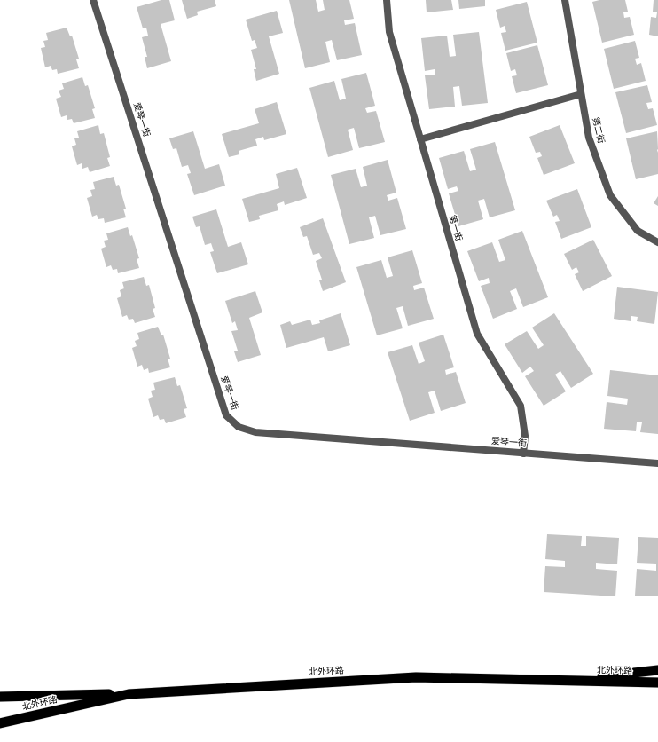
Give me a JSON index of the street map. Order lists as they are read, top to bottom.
{
  "streets": {
    "highway": ["北外环路"],
    "street": ["爱琴一街", "第二街", "第一街"]
  },
  "crossings": [
    ["爱琴一街", "第一街"]
  ]
}
